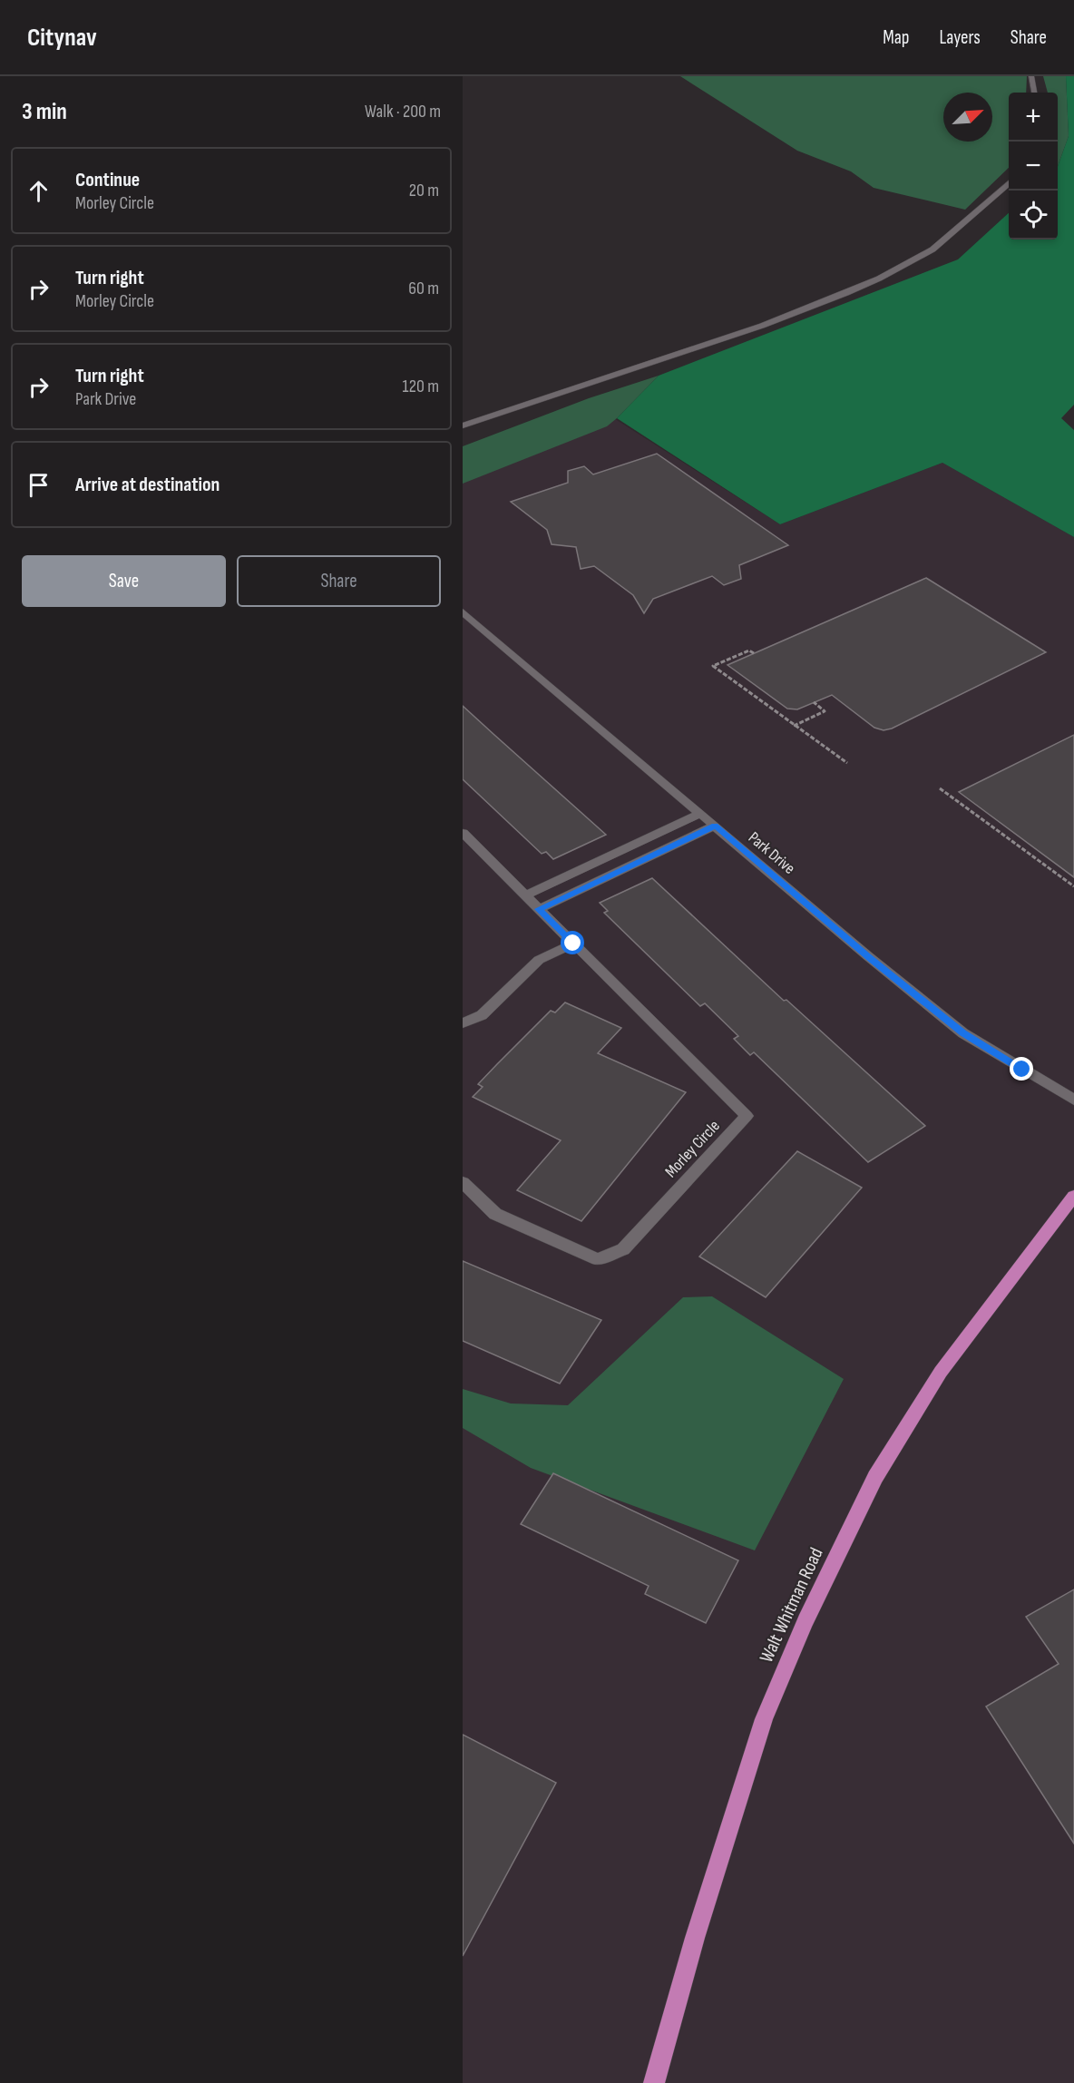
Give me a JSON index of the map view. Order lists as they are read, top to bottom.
{
  "streets": {
    "main road": ["Walt Whitman Road"],
    "street": ["Park Drive", "Morley Circle"]
  },
  "north": "top right",
  "page": {
    "header": "Citynav",
    "nav": ["Map", "Layers", "Share"],
    "heading": ["3 min", "Walk · 200 m"],
    "map_buttons": ["+", "−"],
    "list": [
      ["Continue", "Morley Circle", "20 m"],
      ["Turn right", "Morley Circle", "60 m"],
      ["Turn right", "Park Drive", "120 m"],
      "Arrive at destination"
    ],
    "buttons": ["Save", "Share"]
  }
}
